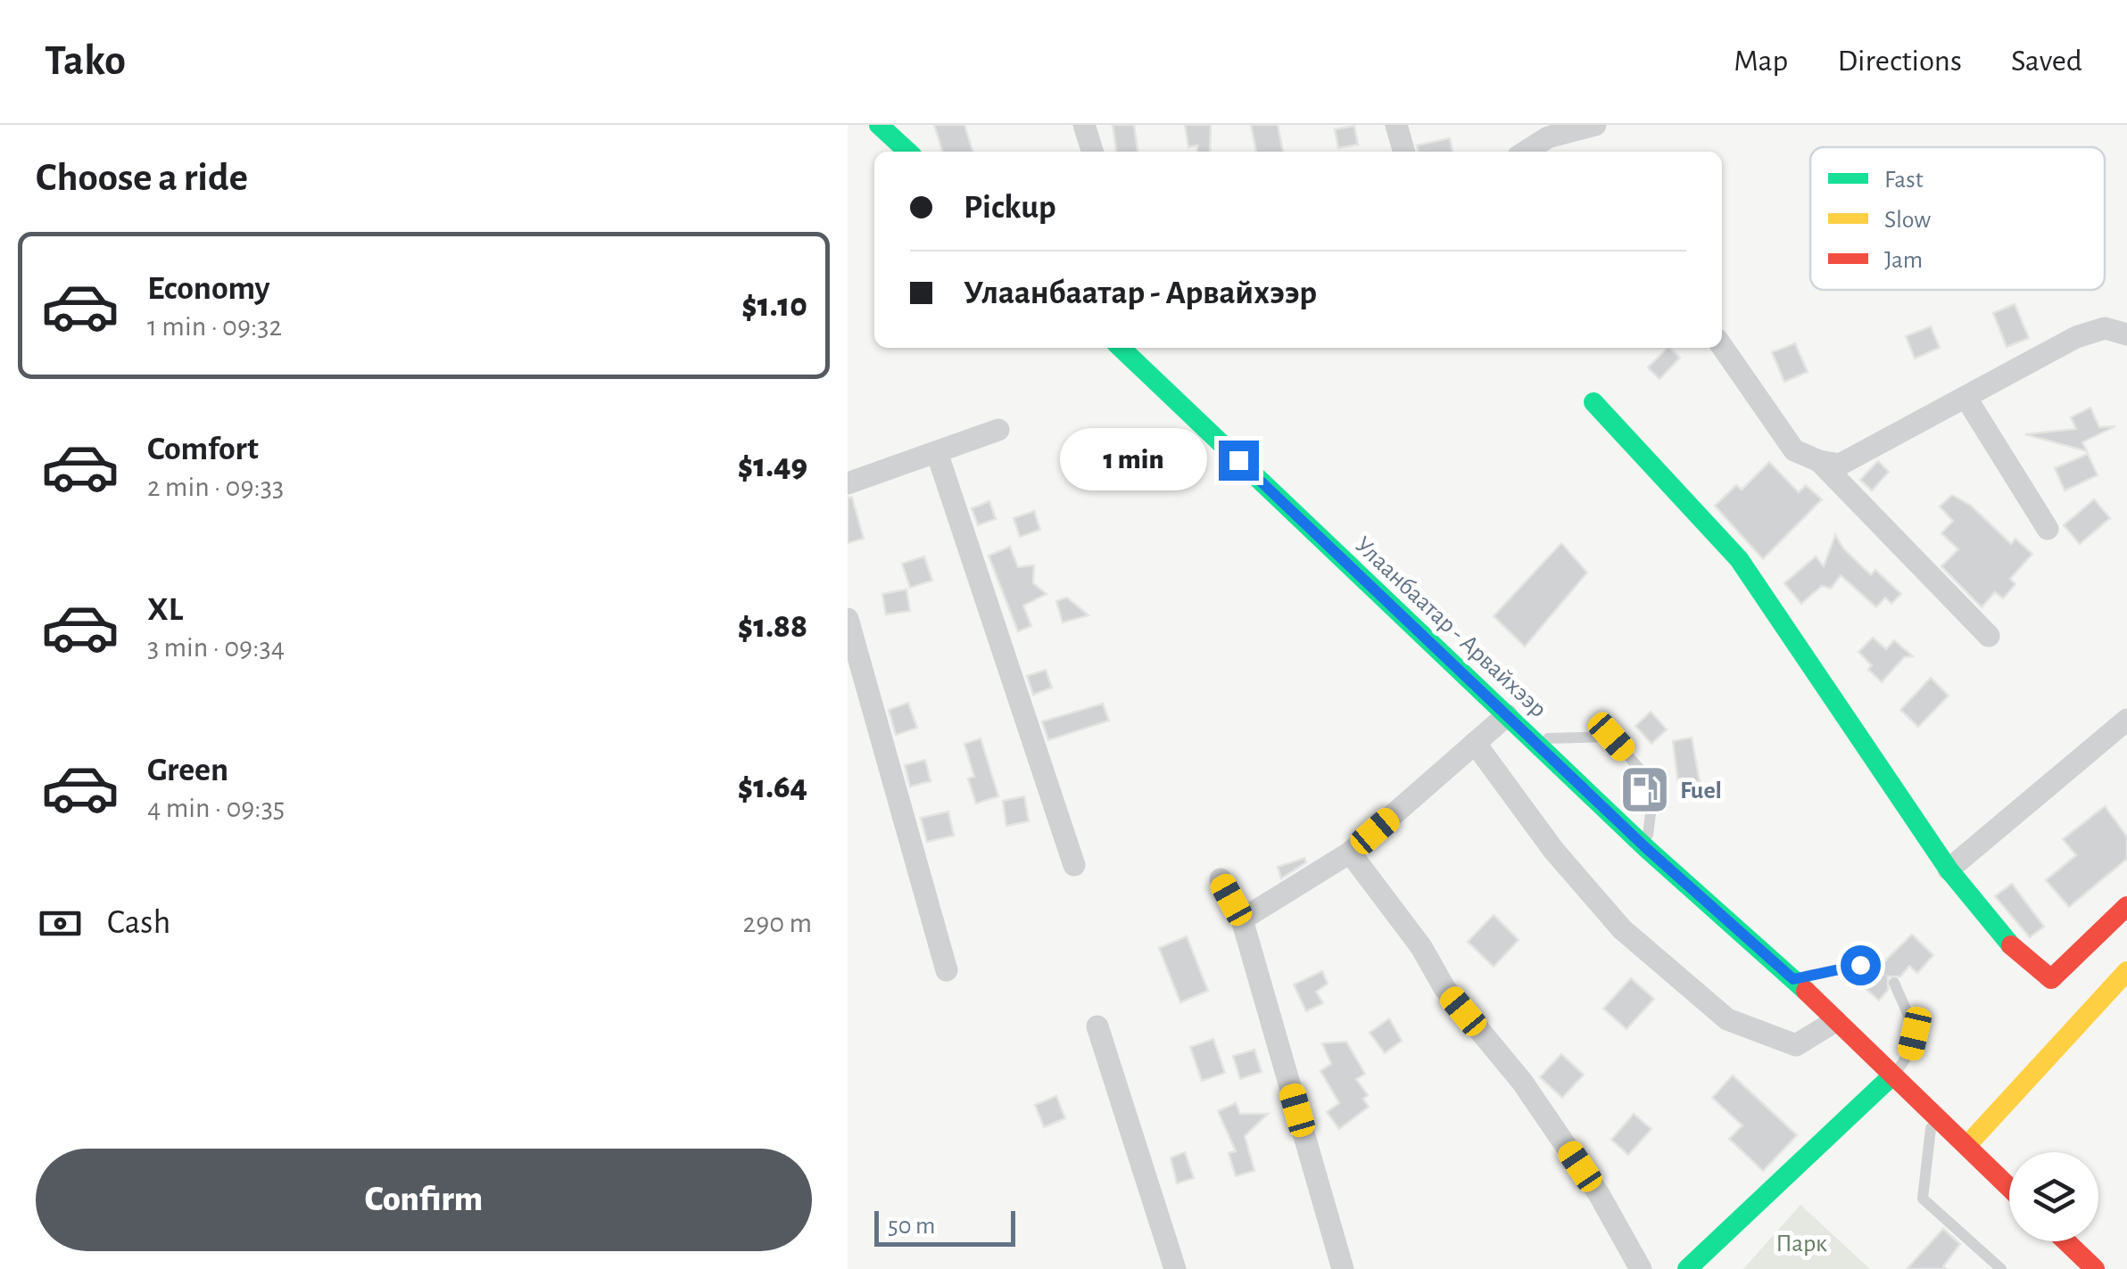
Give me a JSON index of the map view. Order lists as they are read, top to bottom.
{
  "streets": {
    "main road": ["Улаанбаатар - Арвайхээр"]
  },
  "parks": ["Парк"],
  "places": {
    "fuel station": ["Fuel"]
  },
  "legend": ["Fast", "Slow", "Jam"],
  "scale_bar": "50 m",
  "page": {
    "header": "Tako",
    "nav": ["Map", "Directions", "Saved"],
    "heading": "Choose a ride",
    "banner": ["Pickup", "Улаанбаатар - Арвайхээр"],
    "list": [
      {
        "name": "Economy",
        "note": "1 min · 09:32",
        "value": "$1.10"
      },
      {
        "name": "Comfort",
        "note": "2 min · 09:33",
        "value": "$1.49"
      },
      {
        "name": "XL",
        "note": "3 min · 09:34",
        "value": "$1.88"
      },
      {
        "name": "Green",
        "note": "4 min · 09:35",
        "value": "$1.64"
      }
    ],
    "bubble": "1 min",
    "pay": ["Cash", "290 m"],
    "buttons": "Confirm",
    "scale": "50 m"
  }
}
